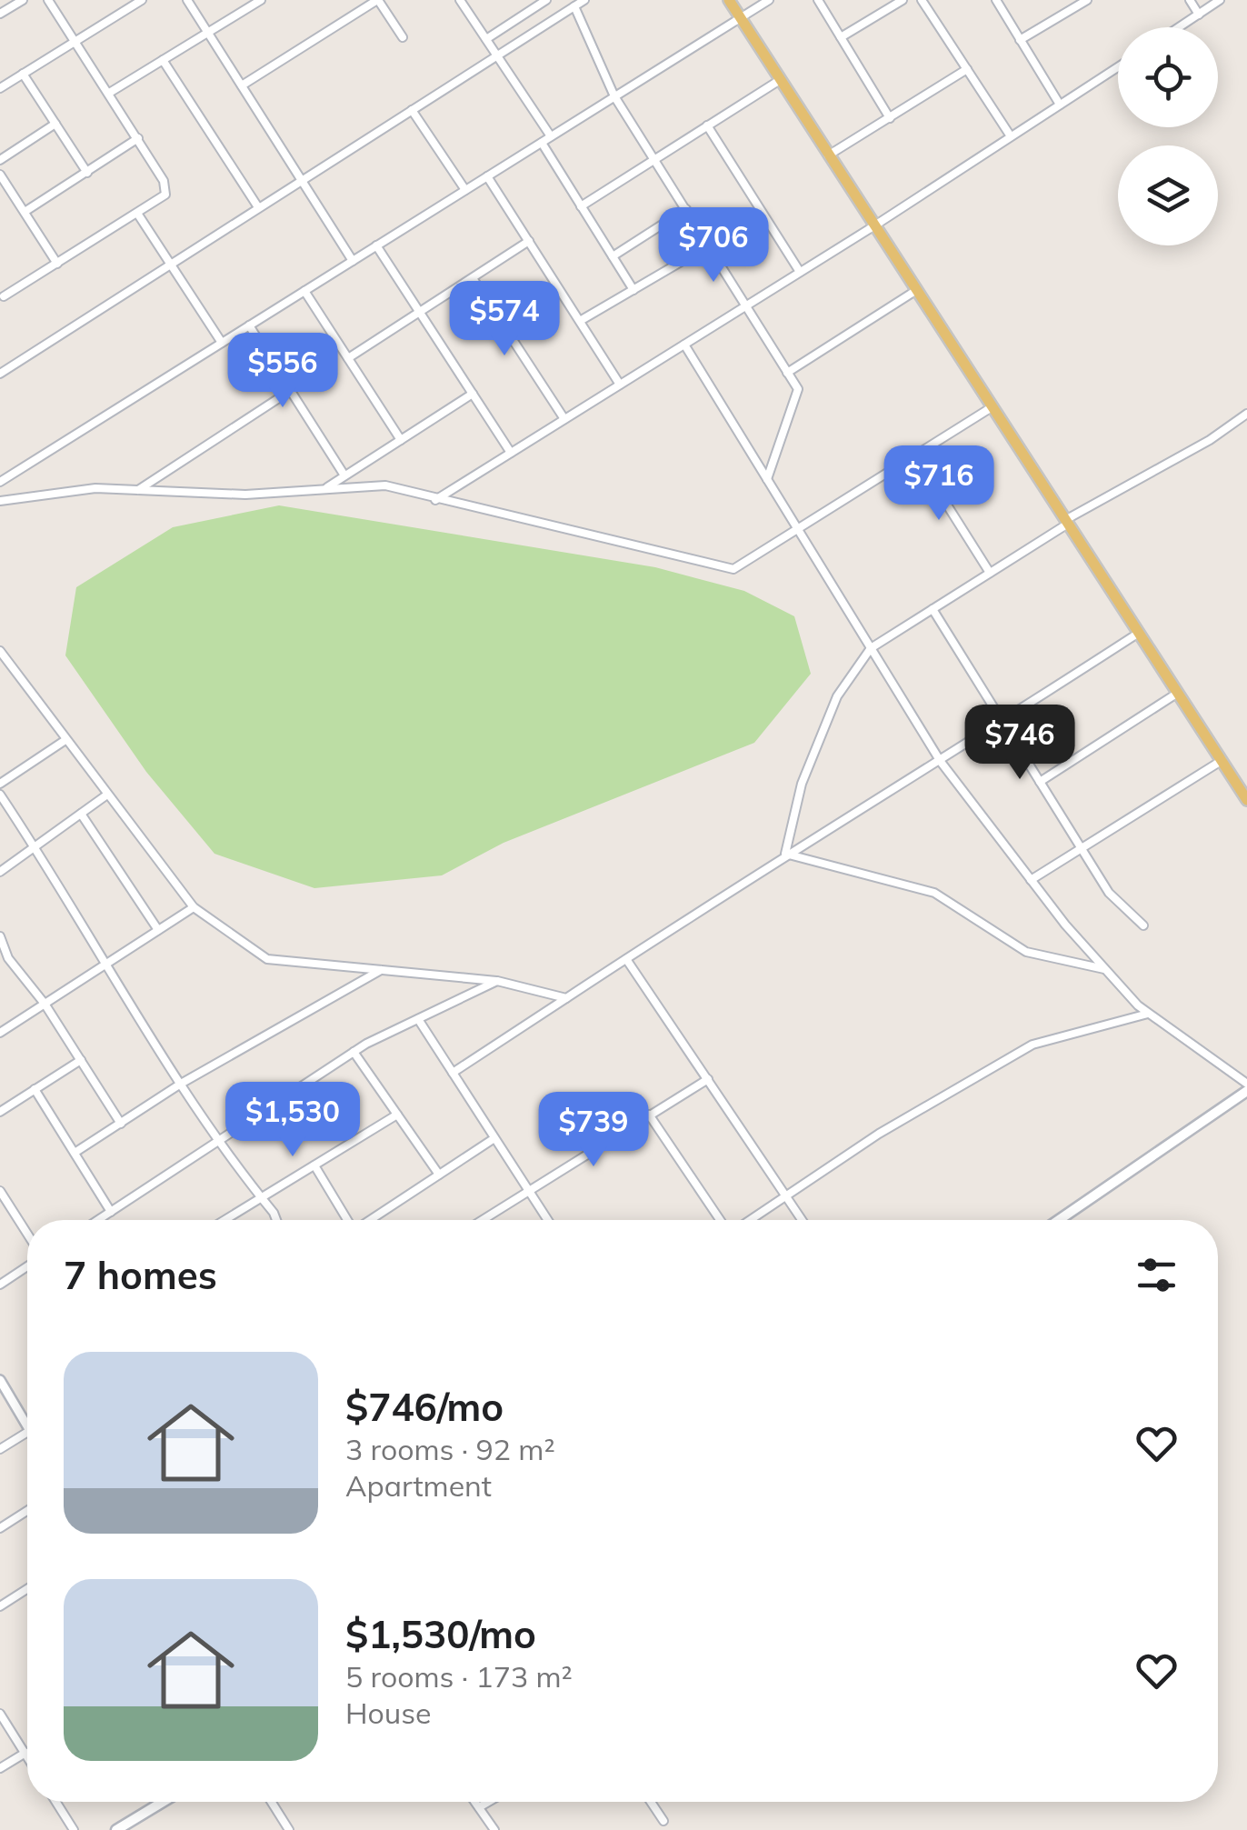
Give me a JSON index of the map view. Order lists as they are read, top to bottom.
{
  "page": {
    "price": [
      "$706",
      "$574",
      "$556",
      "$716",
      "$746",
      "$1,530",
      "$739"
    ],
    "heading": "7 homes",
    "list": [
      {
        "name": "$746/mo",
        "note": "3 rooms · 92 m² · Apartment"
      },
      {
        "name": "$1,530/mo",
        "note": "5 rooms · 173 m² · House"
      }
    ]
  }
}
